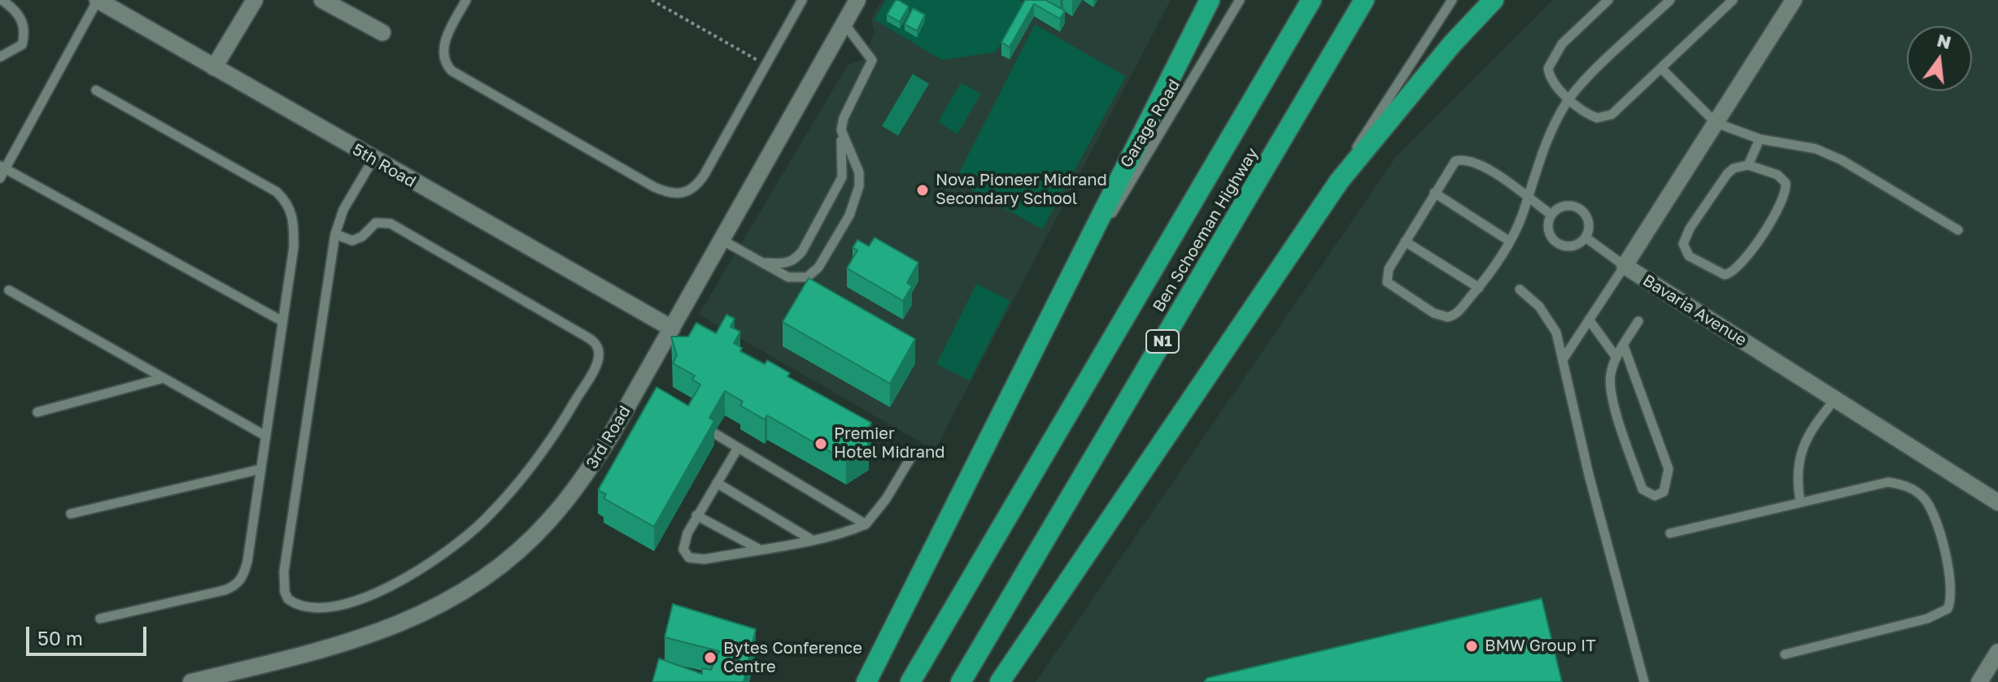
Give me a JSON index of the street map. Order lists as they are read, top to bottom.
{
  "streets": {
    "highway": ["Ben Schoeman Highway", "N1"],
    "street": ["5th Road", "Bavaria Avenue", "3rd Road"],
    "lane": ["Garage Road"]
  },
  "crossings": [
    ["5th Road", "3rd Road"]
  ],
  "places": [
    "Nova Pioneer Midrand Secondary School",
    "Premier Hotel Midrand",
    "BMW Group IT",
    "Bytes Conference Centre"
  ],
  "scale_bar": "50 m",
  "north": "top"
}
